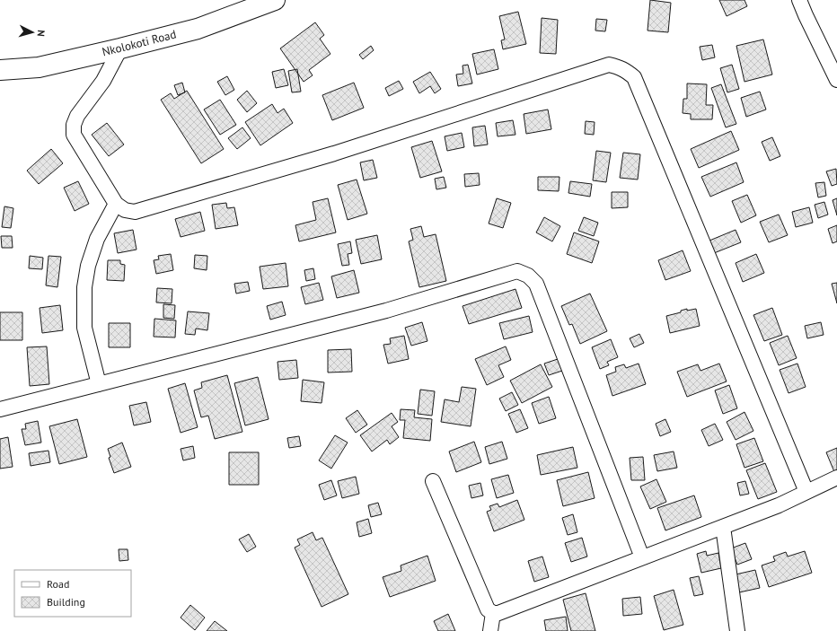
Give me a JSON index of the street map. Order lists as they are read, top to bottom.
{
  "streets": {
    "main road": ["Nkolokoti Road"]
  },
  "legend": ["Road", "Building"],
  "north": "right"
}
